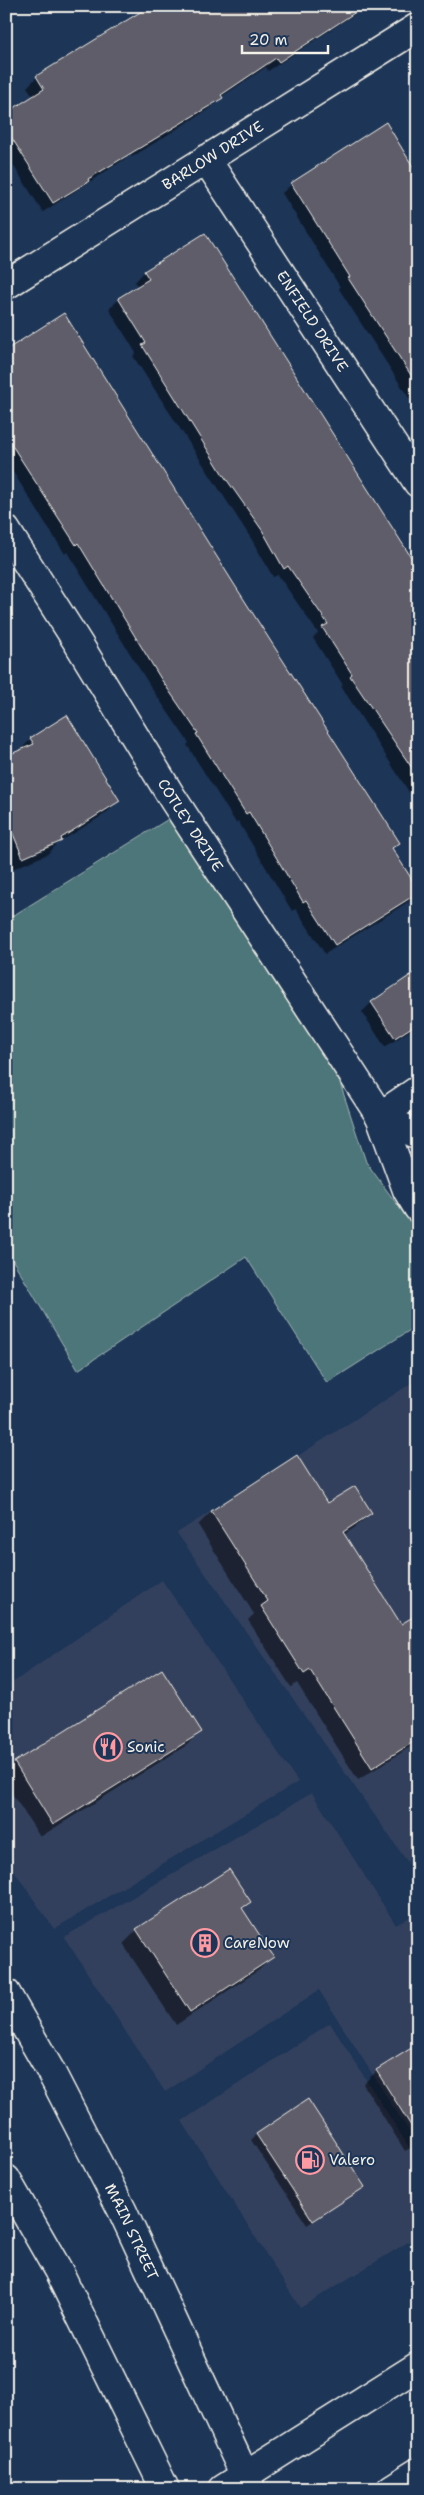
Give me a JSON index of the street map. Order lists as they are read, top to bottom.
{
  "streets": {
    "street": [
      "BARLOW DRIVE",
      "ENFIELD DRIVE",
      "COTLEY DRIVE",
      "MAIN STREET"
    ]
  },
  "crossings": [
    ["BARLOW DRIVE", "ENFIELD DRIVE"]
  ],
  "places": {
    "restaurant": ["Sonic"],
    "building": ["CareNow"],
    "fuel station": ["Valero"]
  },
  "scale_bar": "20 m"
}
